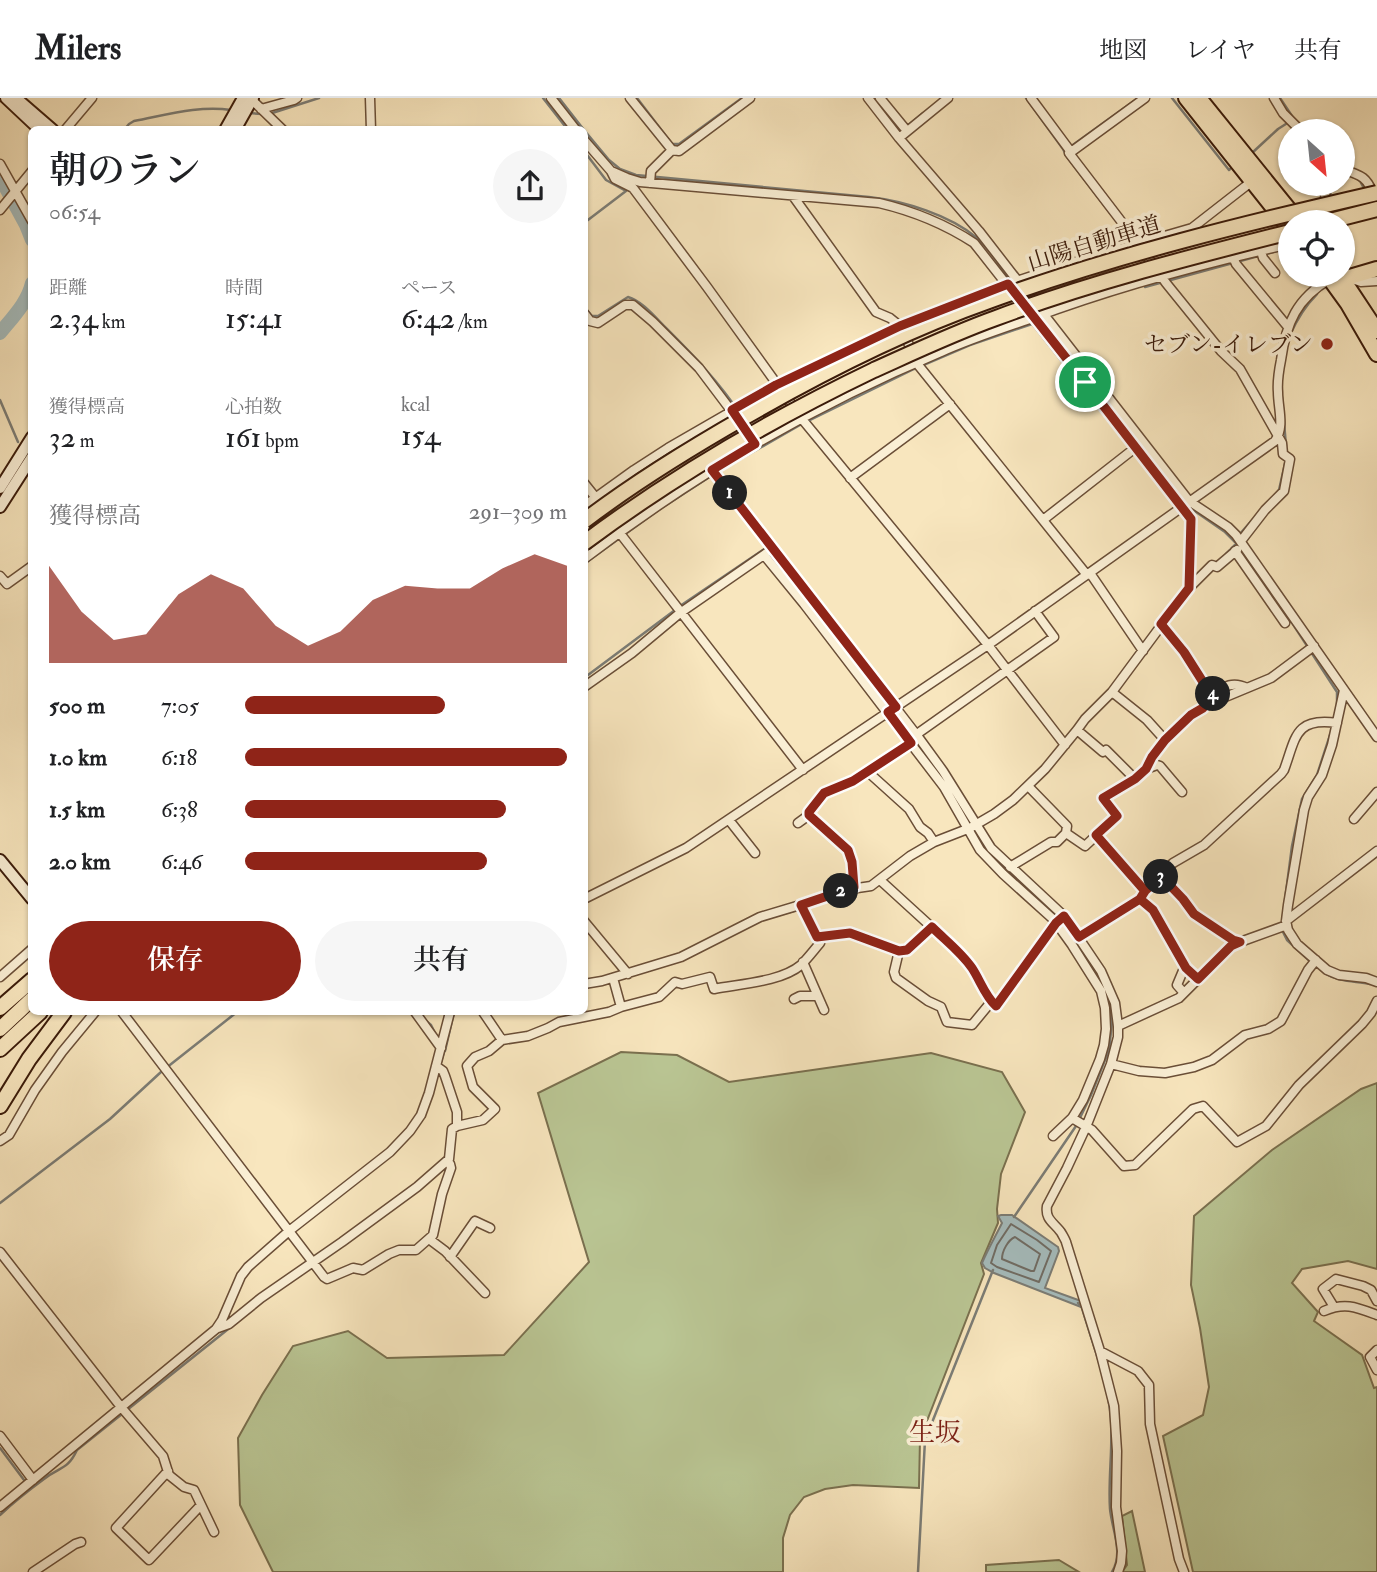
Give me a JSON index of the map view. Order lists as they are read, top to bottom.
{
  "streets": {
    "highway": ["山陽自動車道"]
  },
  "districts": ["生坂"],
  "places": ["セブン-イレブン"],
  "north": "bottom right",
  "page": {
    "header": "Milers",
    "nav": ["地図", "レイヤ", "共有"],
    "heading": ["朝のラン", "06:54"],
    "stats": [
      ["距離", "2.34 km"],
      ["時間", "15:41"],
      ["ペース", "6:42 /km"],
      ["獲得標高", "32 m"],
      ["心拍数", "161 bpm"],
      ["kcal", "154"]
    ],
    "pins": [
      "1",
      "4",
      "3",
      "2"
    ],
    "chart": ["獲得標高", "291–309 m"],
    "list": [
      {
        "name": "500 m",
        "note": "7:05"
      },
      {
        "name": "1.0 km",
        "note": "6:18"
      },
      {
        "name": "1.5 km",
        "note": "6:38"
      },
      {
        "name": "2.0 km",
        "note": "6:46"
      }
    ],
    "buttons": ["保存", "共有"]
  }
}
